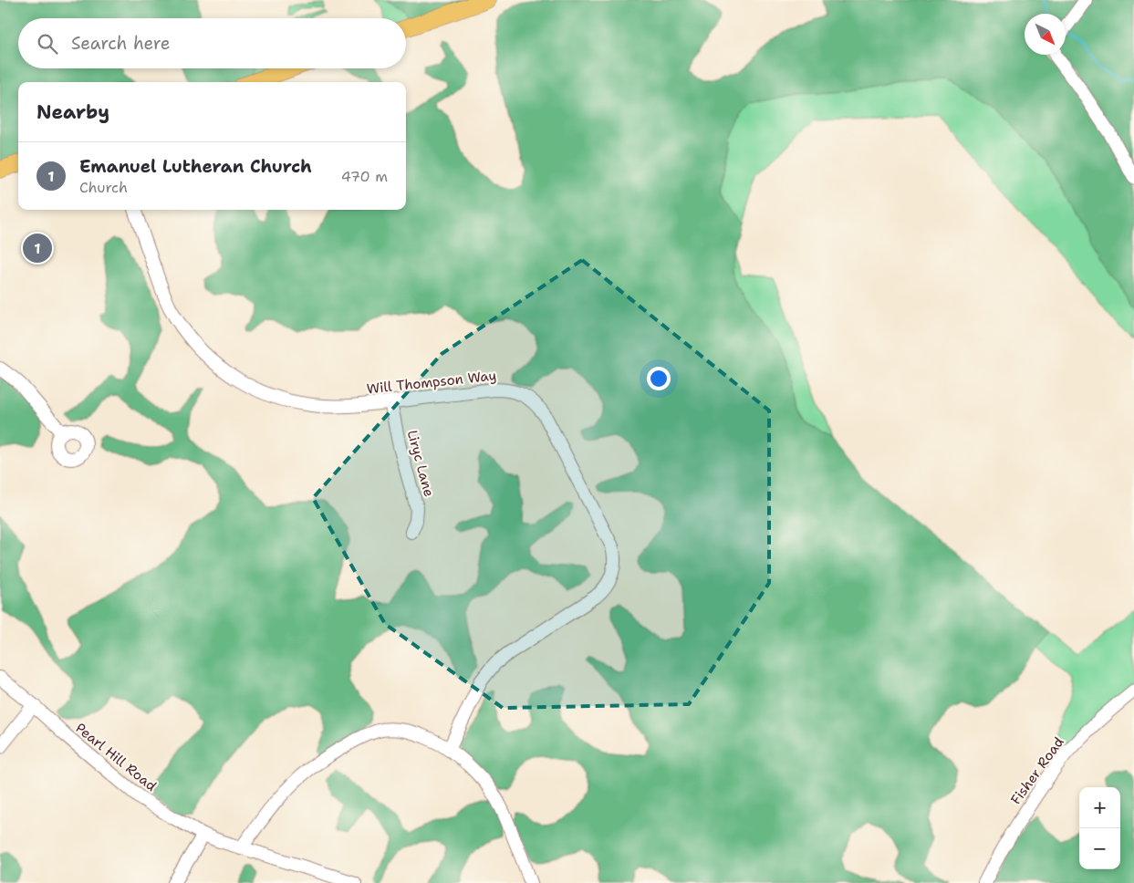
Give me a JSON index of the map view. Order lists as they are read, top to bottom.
{
  "streets": {
    "street": [
      "Will Thompson Way",
      "Liryc Lane",
      "Pearl Hill Road",
      "Fisher Road"
    ]
  },
  "crossings": [
    ["Will Thompson Way", "Liryc Lane"]
  ],
  "north": "bottom right",
  "page": {
    "search": "Search here",
    "heading": "Nearby",
    "list": [
      {
        "mark": "1",
        "name": "Emanuel Lutheran Church",
        "note": "Church",
        "value": "470 m"
      }
    ],
    "pins": "1",
    "map_buttons": ["+", "−"]
  }
}
